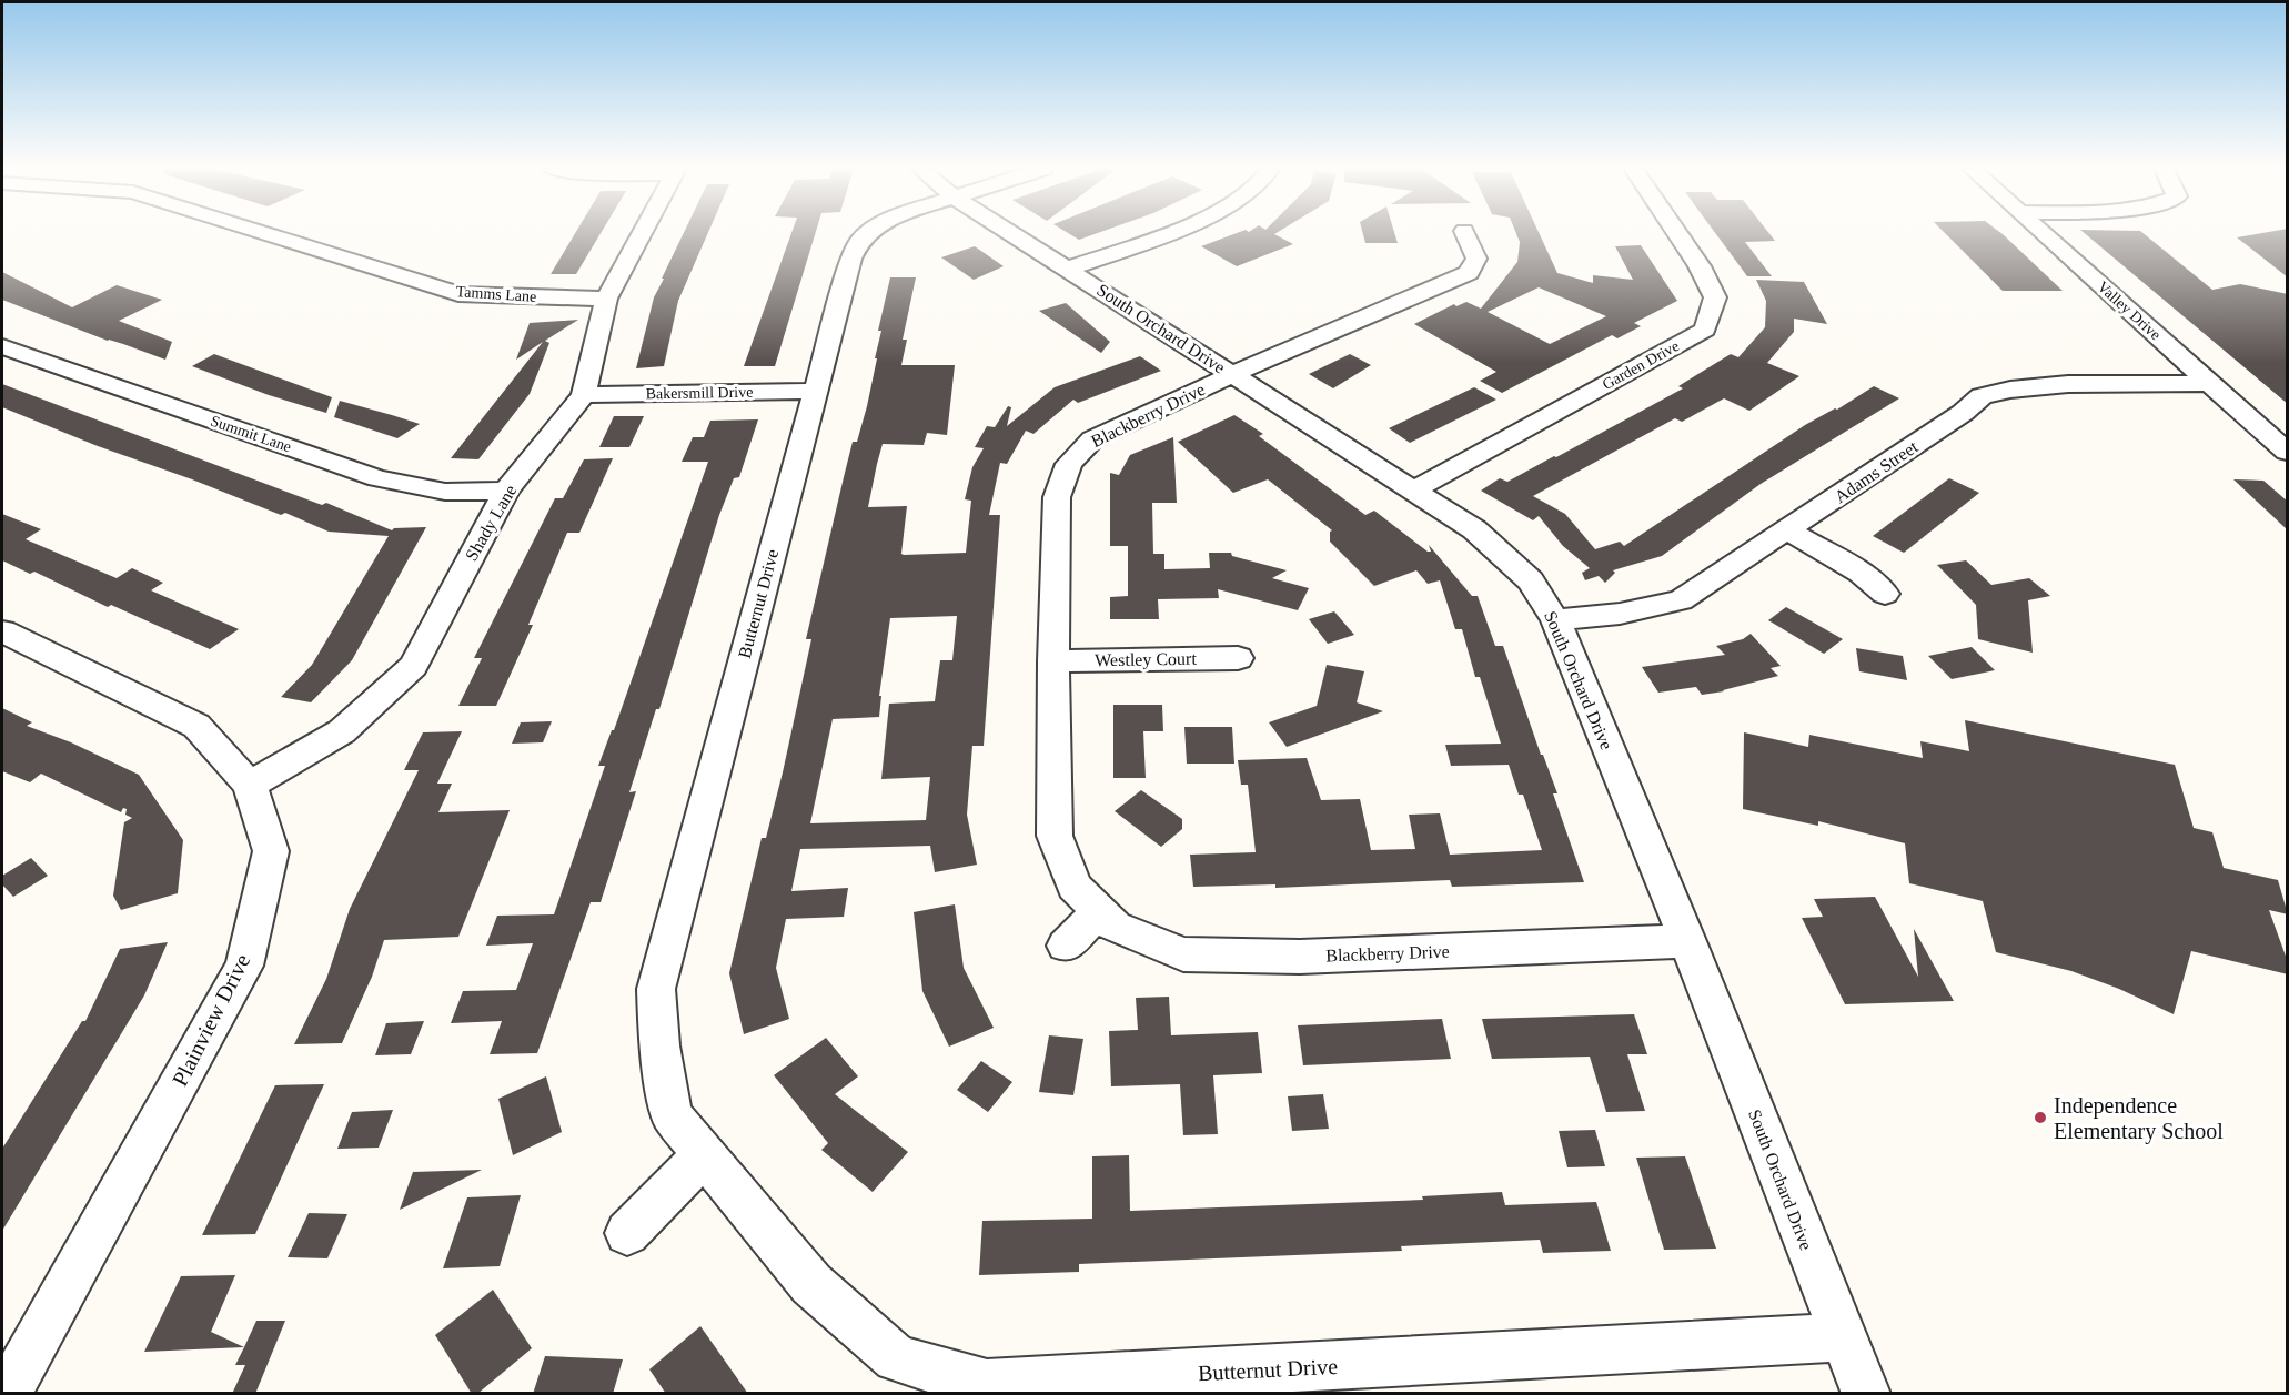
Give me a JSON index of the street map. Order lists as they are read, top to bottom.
{
  "streets": {
    "street": [
      "Tamms Lane",
      "Valley Drive",
      "South Orchard Drive",
      "Garden Drive",
      "Bakersmill Drive",
      "Blackberry Drive",
      "Summit Lane",
      "Adams Street",
      "Shady Lane",
      "Butternut Drive",
      "Westley Court",
      "Plainview Drive"
    ]
  },
  "crossings": [
    ["Tamms Lane", "Shady Lane"],
    ["Valley Drive", "Adams Street"],
    ["South Orchard Drive", "Garden Drive"],
    ["South Orchard Drive", "Blackberry Drive"],
    ["South Orchard Drive", "Adams Street"],
    ["South Orchard Drive", "Butternut Drive"],
    ["Bakersmill Drive", "Shady Lane"],
    ["Bakersmill Drive", "Butternut Drive"],
    ["Blackberry Drive", "Westley Court"],
    ["Summit Lane", "Shady Lane"],
    ["Shady Lane", "Plainview Drive"]
  ],
  "places": ["Independence Elementary School"]
}
